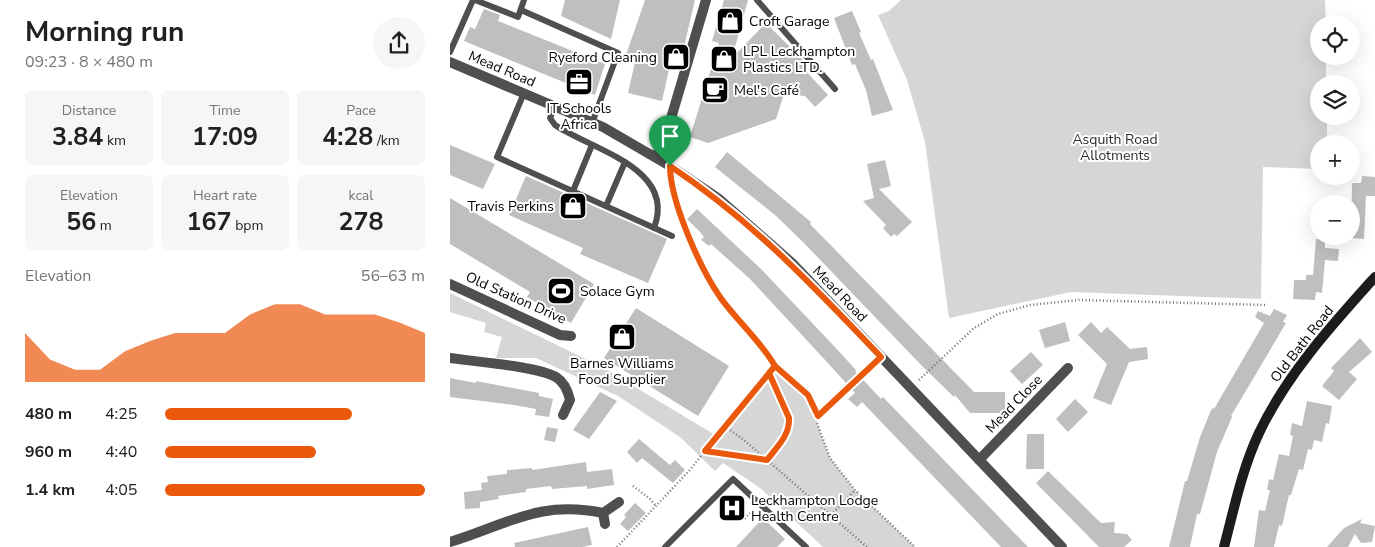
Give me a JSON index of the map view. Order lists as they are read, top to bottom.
{
  "streets": {
    "street": [
      "Mead Road",
      "Old Station Drive",
      "Old Bath Road",
      "Mead Close"
    ]
  },
  "crossings": [
    ["Mead Road", "Mead Close"]
  ],
  "parks": ["Asquith Road Allotments"],
  "places": {
    "shop": [
      "Croft Garage",
      "Ryeford Cleaning",
      "LPL Leckhampton Plastics LTD.",
      "Travis Perkins",
      "Barnes Williams Food Supplier"
    ],
    "office": ["IT Schools Africa"],
    "cafe": ["Mel's Café"],
    "sports": ["Solace Gym"],
    "hospital": ["Leckhampton Lodge Health Centre"]
  },
  "page": {
    "heading": ["Morning run", "09:23 · 8 × 480 m"],
    "map_buttons": ["+", "−"],
    "stats": [
      ["Distance", "3.84 km"],
      ["Time", "17:09"],
      ["Pace", "4:28 /km"],
      ["Elevation", "56 m"],
      ["Heart rate", "167 bpm"],
      ["kcal", "278"]
    ],
    "chart": ["Elevation", "56–63 m"],
    "list": [
      {
        "name": "480 m",
        "note": "4:25"
      },
      {
        "name": "960 m",
        "note": "4:40"
      },
      {
        "name": "1.4 km",
        "note": "4:05"
      }
    ]
  }
}
